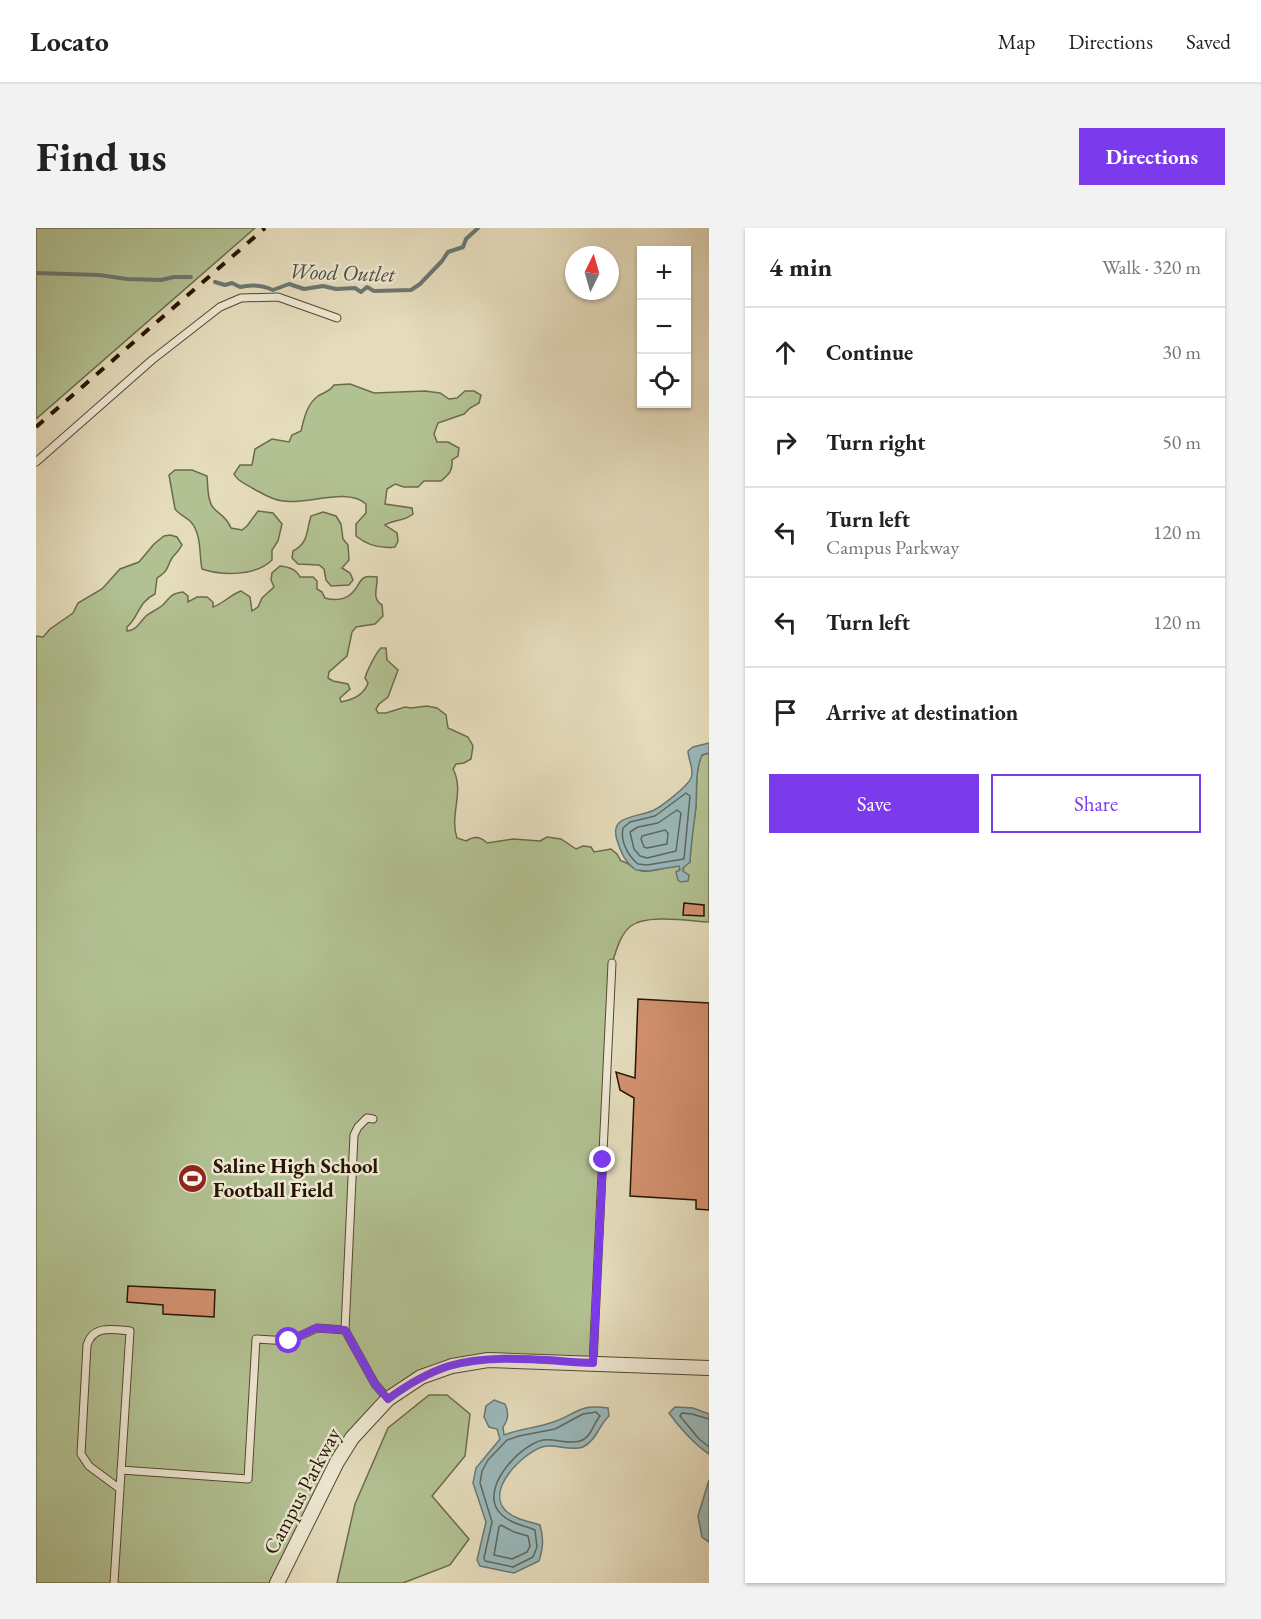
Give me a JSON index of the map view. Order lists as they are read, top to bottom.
{
  "streets": {
    "street": ["Campus Parkway"]
  },
  "water": ["Wood Outlet"],
  "places": {
    "sports": ["Saline High School Football Field"]
  },
  "north": "top",
  "page": {
    "header": "Locato",
    "nav": ["Map", "Directions", "Saved"],
    "buttons": [
      "Directions",
      ["Save", "Share"]
    ],
    "title": "Find us",
    "heading": ["4 min", "Walk · 320 m"],
    "map_buttons": ["+", "−"],
    "list": [
      ["Continue", "30 m"],
      ["Turn right", "50 m"],
      ["Turn left", "Campus Parkway", "120 m"],
      ["Turn left", "120 m"],
      "Arrive at destination"
    ]
  }
}
